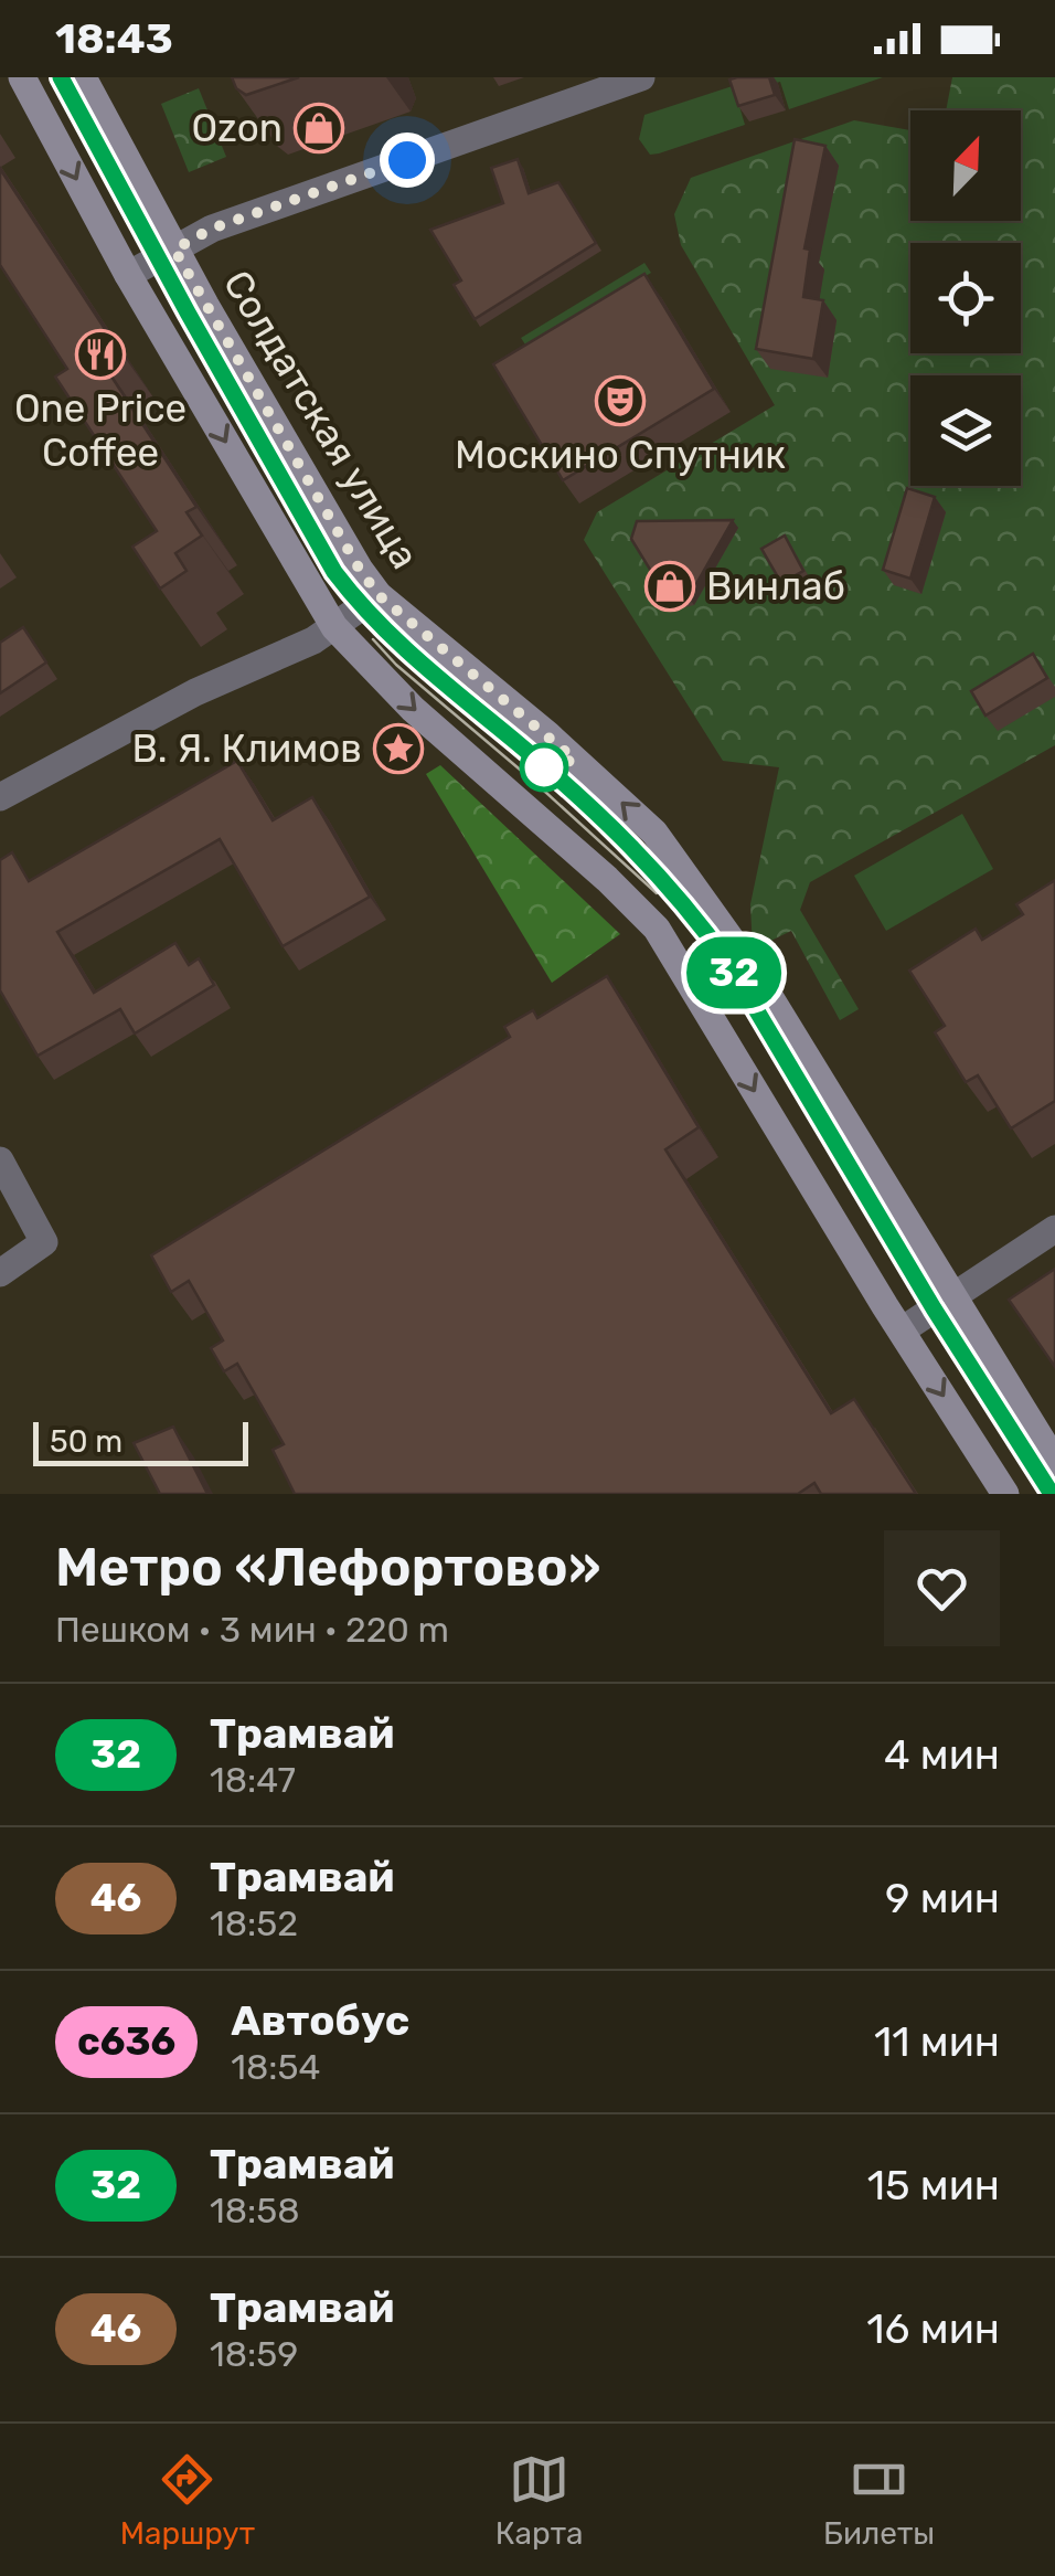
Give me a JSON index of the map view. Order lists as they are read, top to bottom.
{
  "streets": {
    "main road": ["Солдатская улица"]
  },
  "places": {
    "shop": ["Ozon", "Винлаб"],
    "restaurant": ["One Price Coffee"],
    "theatre": ["Москино Спутник"],
    "place": ["В. Я. Климов"]
  },
  "lines": ["tram line 32"],
  "scale_bar": "50 m",
  "north": "top right",
  "page": {
    "status": "18:43",
    "on_map": "32",
    "scale": "50 m",
    "heading": ["Метро «Лефортово»", "Пешком · 3 мин · 220 m"],
    "list": [
      {
        "mark": "32",
        "name": "Трамвай",
        "note": "18:47",
        "value": "4 мин"
      },
      {
        "mark": "46",
        "name": "Трамвай",
        "note": "18:52",
        "value": "9 мин"
      },
      {
        "mark": "с636",
        "name": "Автобус",
        "note": "18:54",
        "value": "11 мин"
      },
      {
        "mark": "32",
        "name": "Трамвай",
        "note": "18:58",
        "value": "15 мин"
      },
      {
        "mark": "46",
        "name": "Трамвай",
        "note": "18:59",
        "value": "16 мин"
      }
    ],
    "tabs": ["Маршрут", "Карта", "Билеты"]
  }
}
